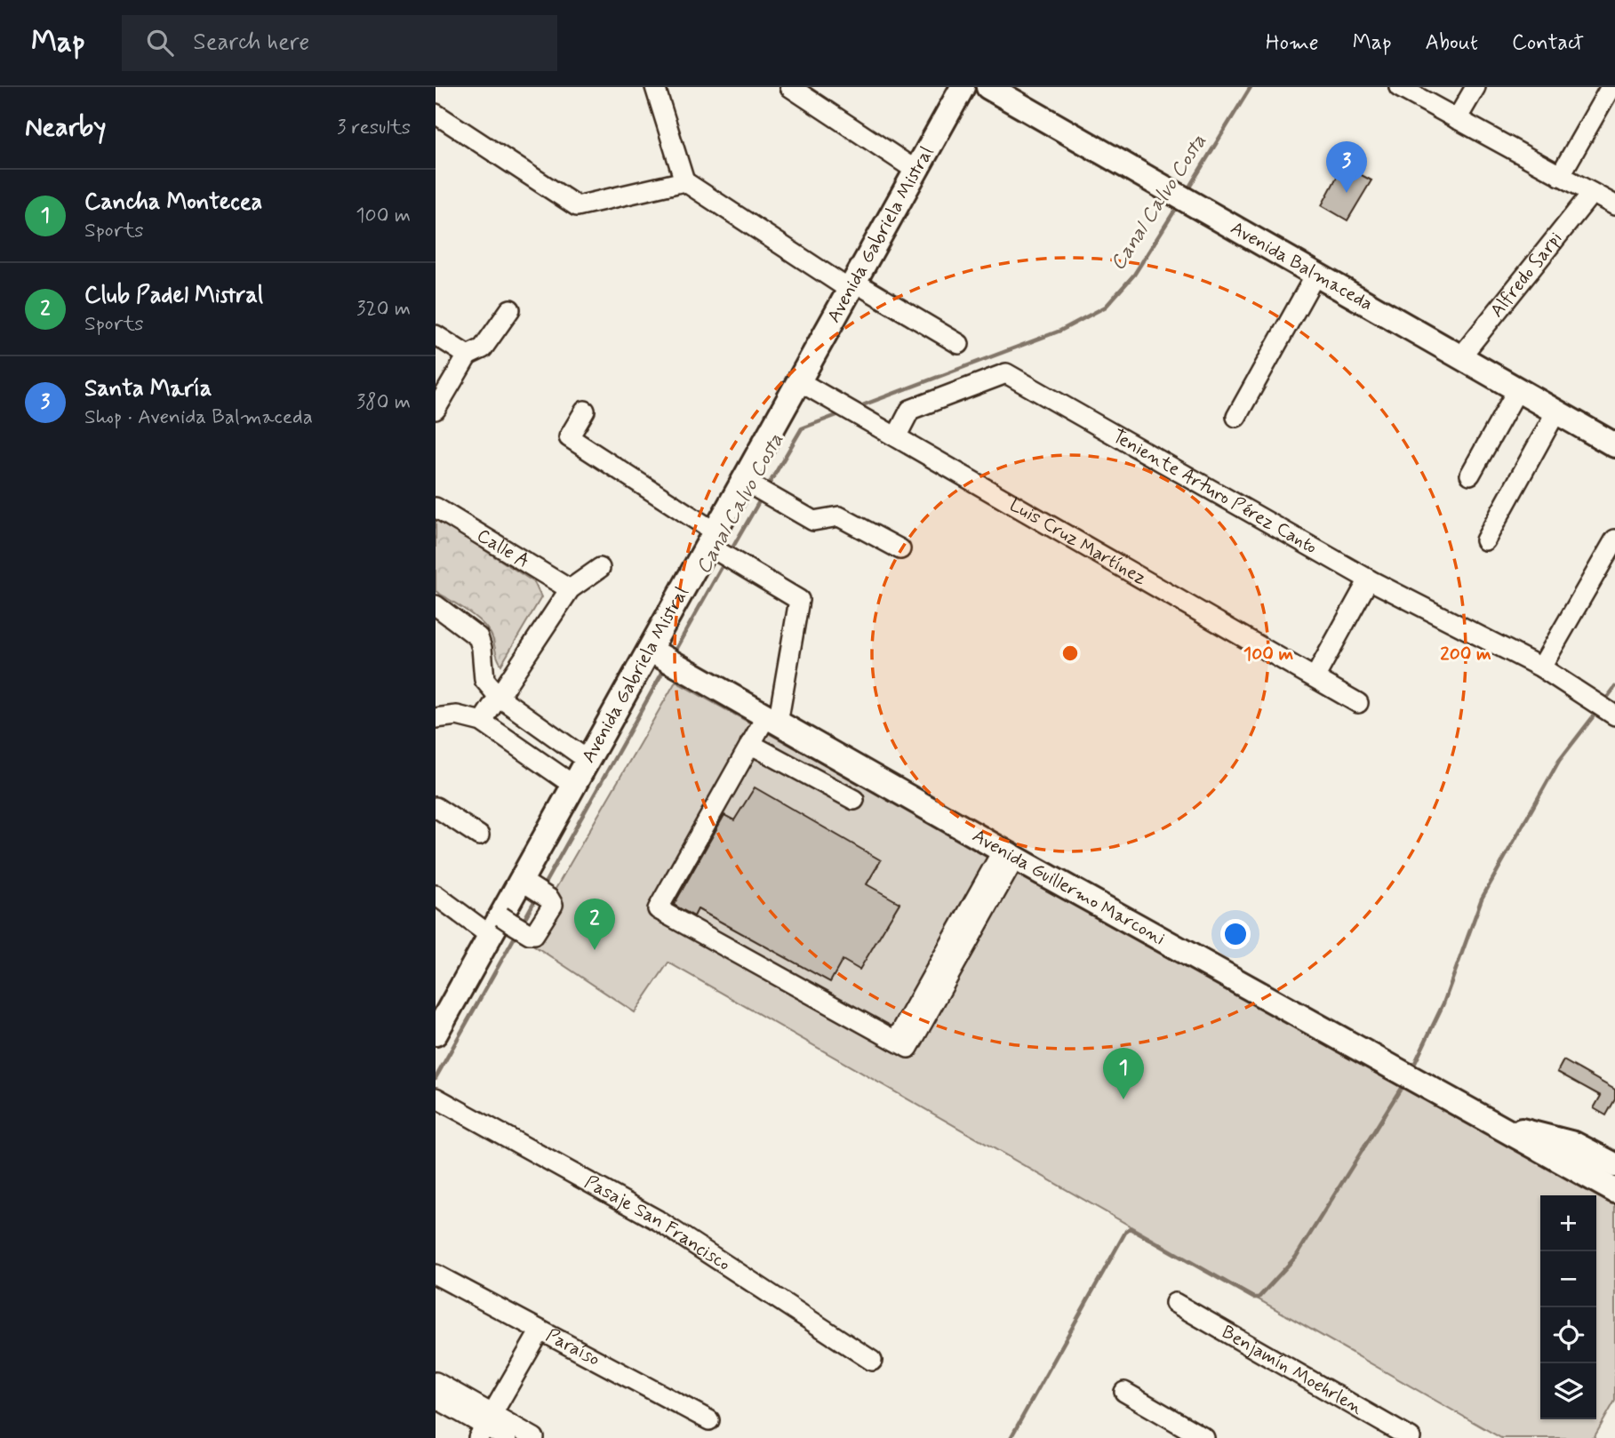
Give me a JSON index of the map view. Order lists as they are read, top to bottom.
{
  "streets": {
    "main road": ["Avenida Gabriela Mistral", "Avenida Balmaceda", "Avenida Guillermo Marconi"],
    "street": [
      "Alfredo Sarpi",
      "Teniente Arturo Pérez Canto",
      "Luis Cruz Martínez",
      "Calle A",
      "Pasaje San Francisco",
      "Paraíso",
      "Benjamín Moehrlen"
    ]
  },
  "crossings": [
    ["Avenida Gabriela Mistral", "Luis Cruz Martínez"],
    ["Avenida Gabriela Mistral", "Avenida Guillermo Marconi"],
    ["Avenida Balmaceda", "Alfredo Sarpi"],
    ["Teniente Arturo Pérez Canto", "Luis Cruz Martínez"]
  ],
  "water": ["Canal Calvo Costa"],
  "page": {
    "header": "Map",
    "search": "Search here",
    "nav": [
      "Home",
      "Map",
      "About",
      "Contact"
    ],
    "heading": ["Nearby", "3 results"],
    "pins": ["3", "2", "1"],
    "list": [
      {
        "mark": "1",
        "name": "Cancha Montecea",
        "note": "Sports",
        "value": "100 m"
      },
      {
        "mark": "2",
        "name": "Club Padel Mistral",
        "note": "Sports",
        "value": "320 m"
      },
      {
        "mark": "3",
        "name": "Santa María",
        "note": "Shop · Avenida Balmaceda",
        "value": "380 m"
      }
    ],
    "map_buttons": ["+", "−"]
  },
  "rings": ["100 m", "200 m"]
}
